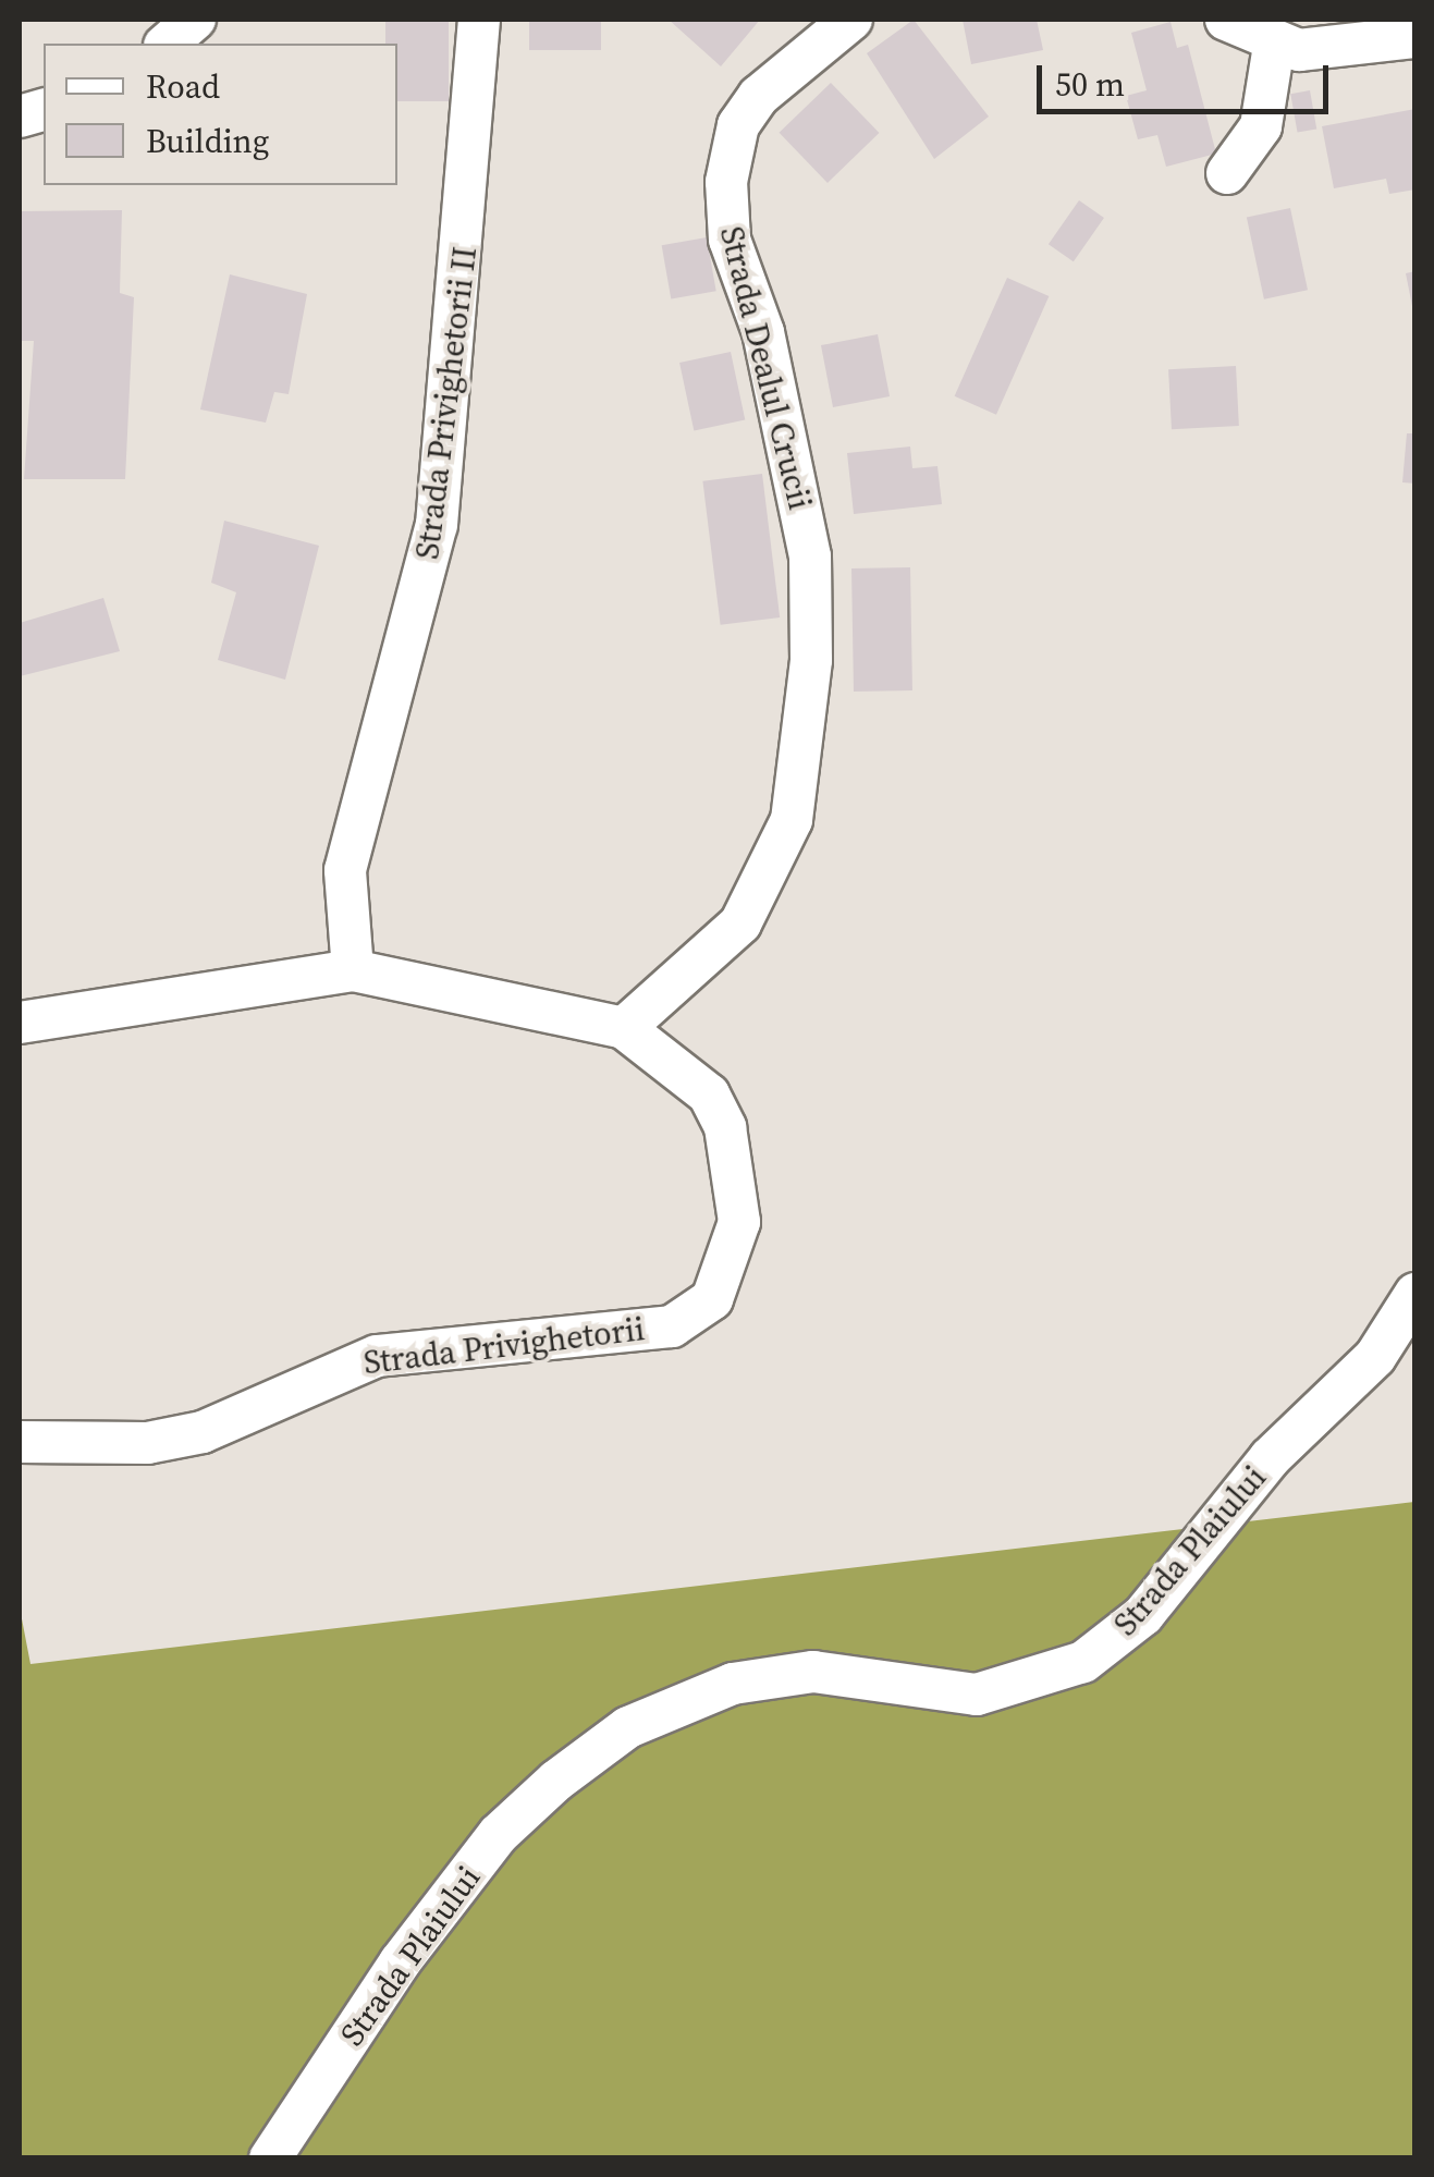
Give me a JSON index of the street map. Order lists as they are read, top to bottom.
{
  "streets": {
    "street": [
      "Strada Dealul Crucii",
      "Strada Privighetorii II",
      "Strada Privighetorii",
      "Strada Plaiului"
    ]
  },
  "crossings": [
    ["Strada Dealul Crucii", "Strada Privighetorii"],
    ["Strada Privighetorii II", "Strada Privighetorii"]
  ],
  "legend": ["Road", "Building"],
  "scale_bar": "50 m"
}
